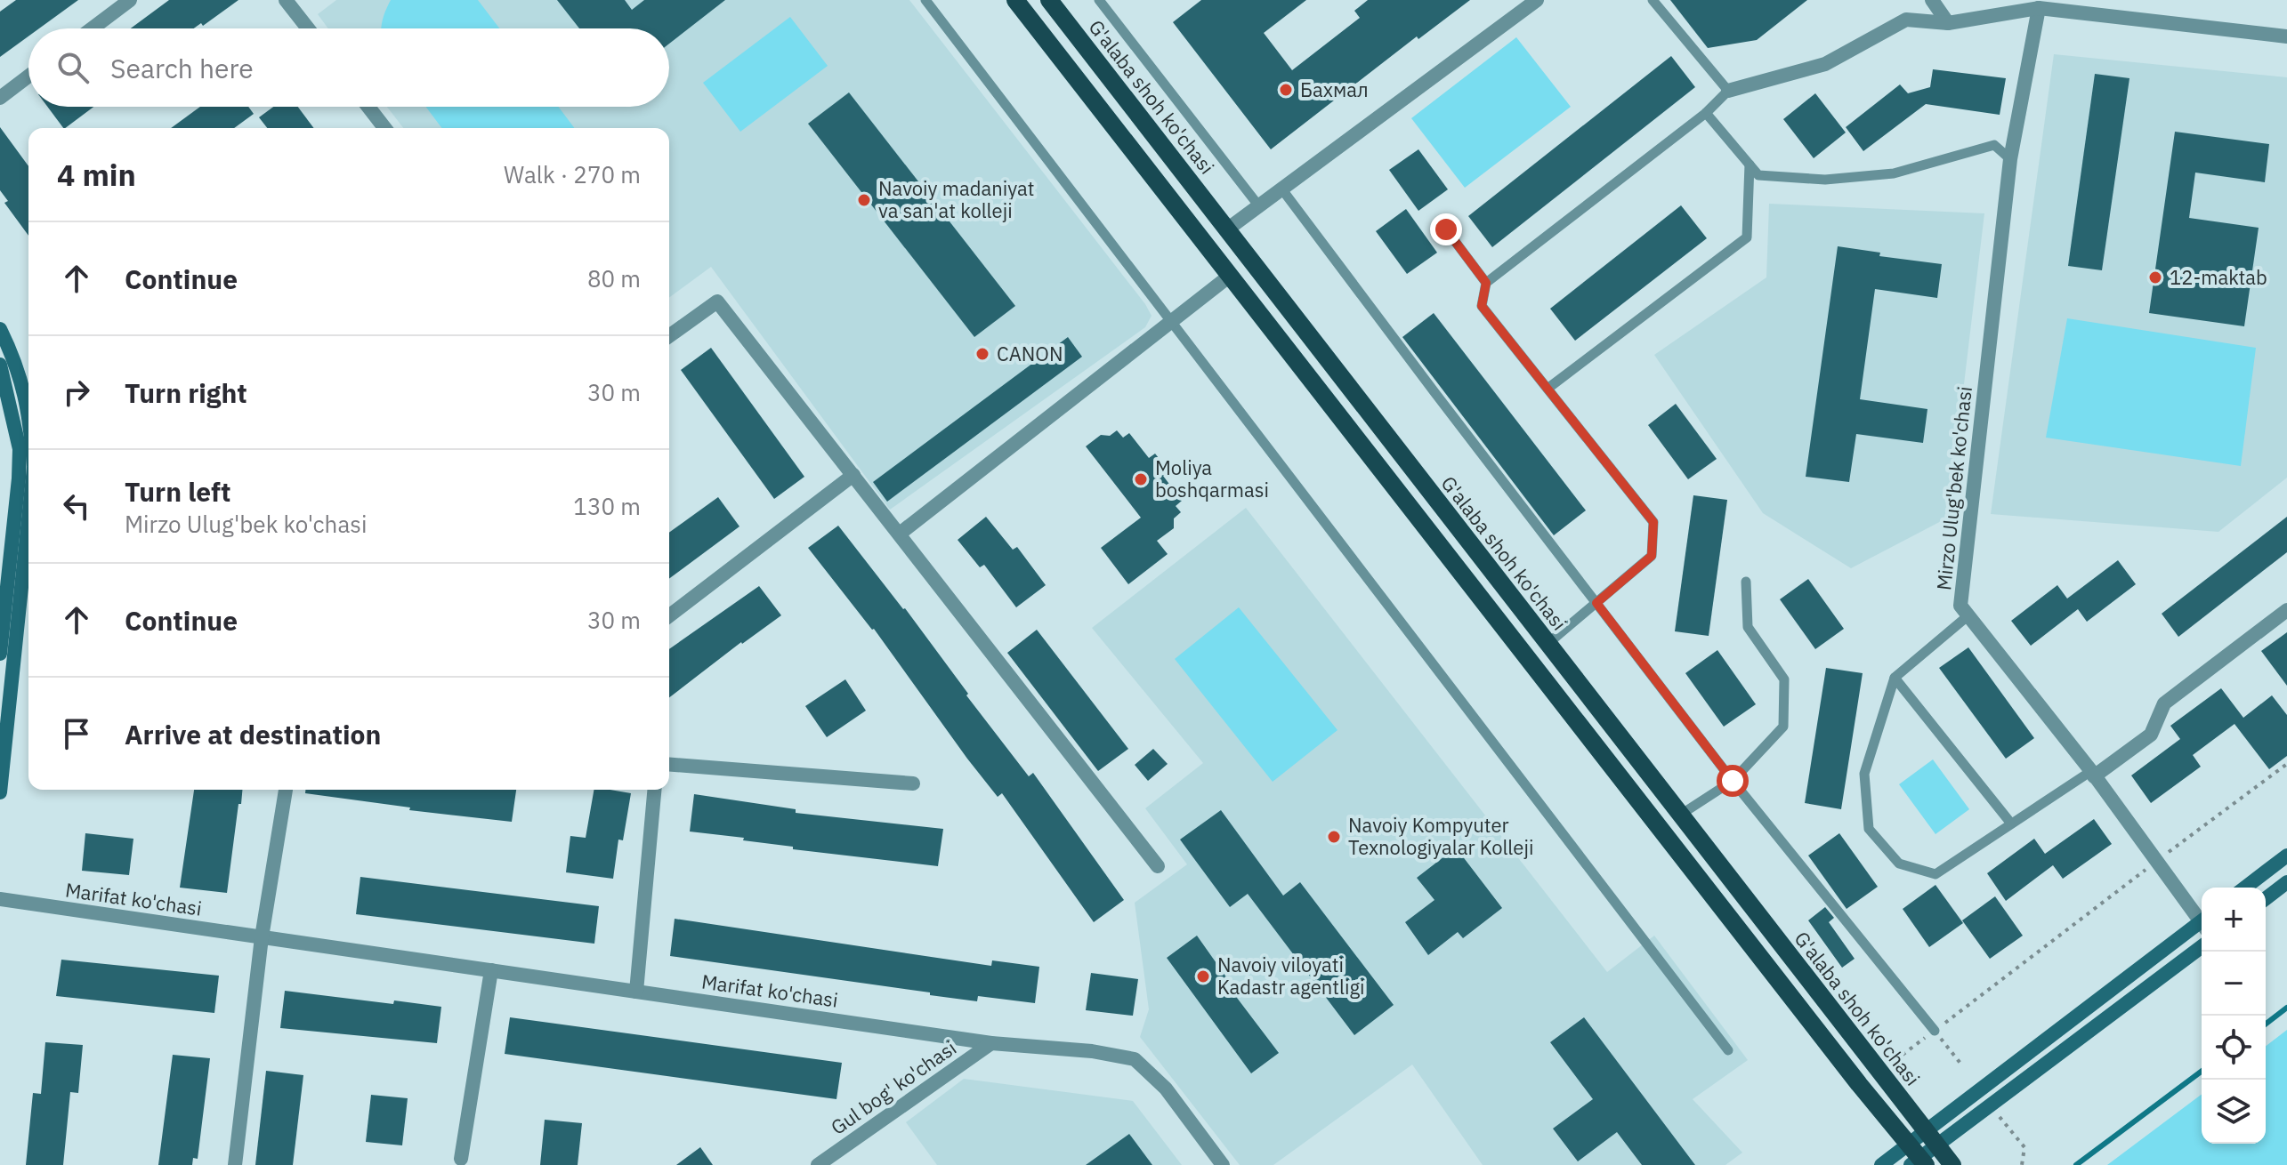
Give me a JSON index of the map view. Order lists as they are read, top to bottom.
{
  "streets": {
    "main road": ["G'alaba shoh ko'chasi"],
    "street": ["Mirzo Ulug'bek ko'chasi", "Marifat ko'chasi", "Gul bog' ko'chasi"]
  },
  "crossings": [
    ["Marifat ko'chasi", "Gul bog' ko'chasi"]
  ],
  "places": [
    "Бахмал",
    "Navoiy madaniyat va san'at kolleji",
    "12-maktab",
    "CANON",
    "Moliya boshqarmasi",
    "Navoiy Kompyuter Texnologiyalar Kolleji",
    "Navoiy viloyati Kadastr agentligi"
  ],
  "page": {
    "search": "Search here",
    "heading": ["4 min", "Walk · 270 m"],
    "list": [
      ["Continue", "80 m"],
      ["Turn right", "30 m"],
      ["Turn left", "Mirzo Ulug'bek ko'chasi", "130 m"],
      ["Continue", "30 m"],
      "Arrive at destination"
    ],
    "map_buttons": ["+", "−"]
  }
}
